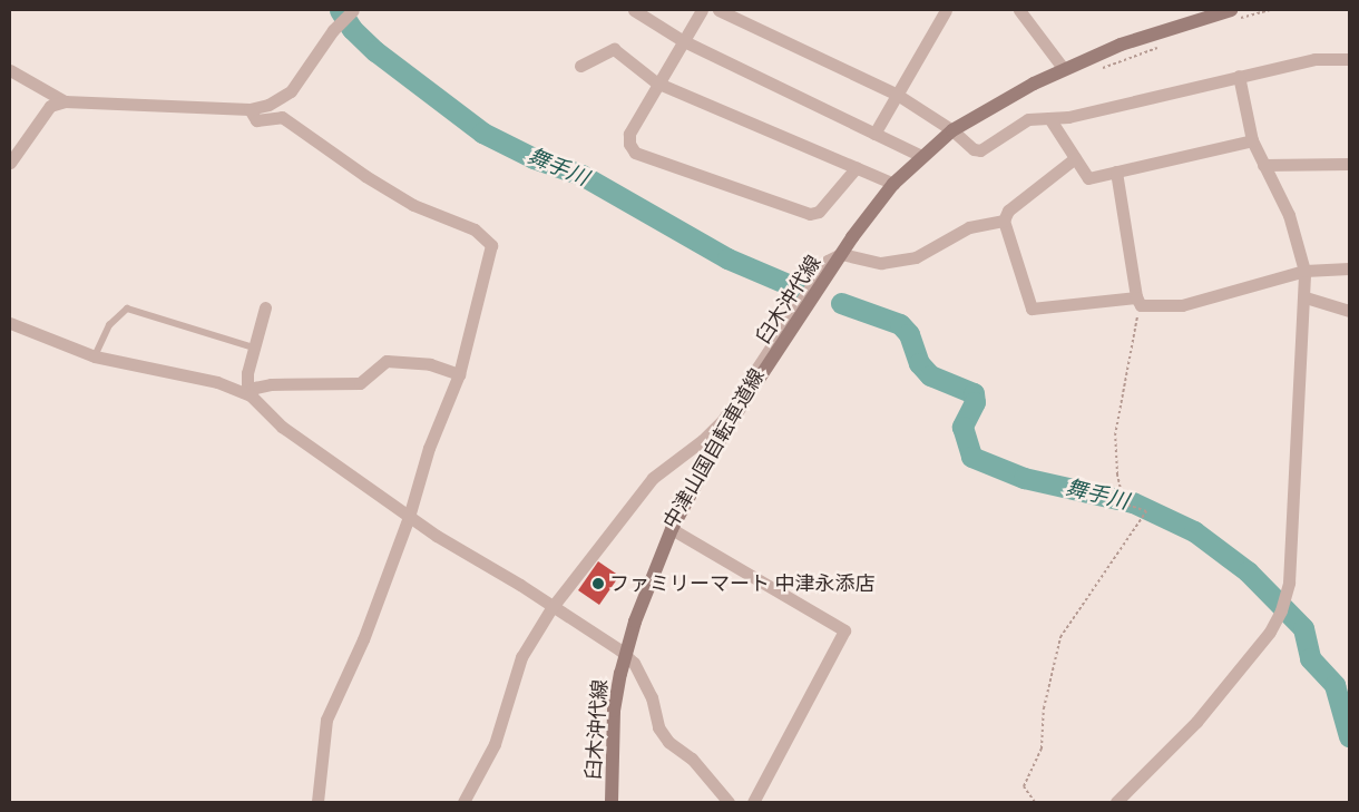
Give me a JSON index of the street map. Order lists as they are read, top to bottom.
{
  "streets": {
    "main road": ["臼木沖代線"]
  },
  "water": ["舞手川"],
  "places": ["ファミリーマート 中津永添店"]
}
